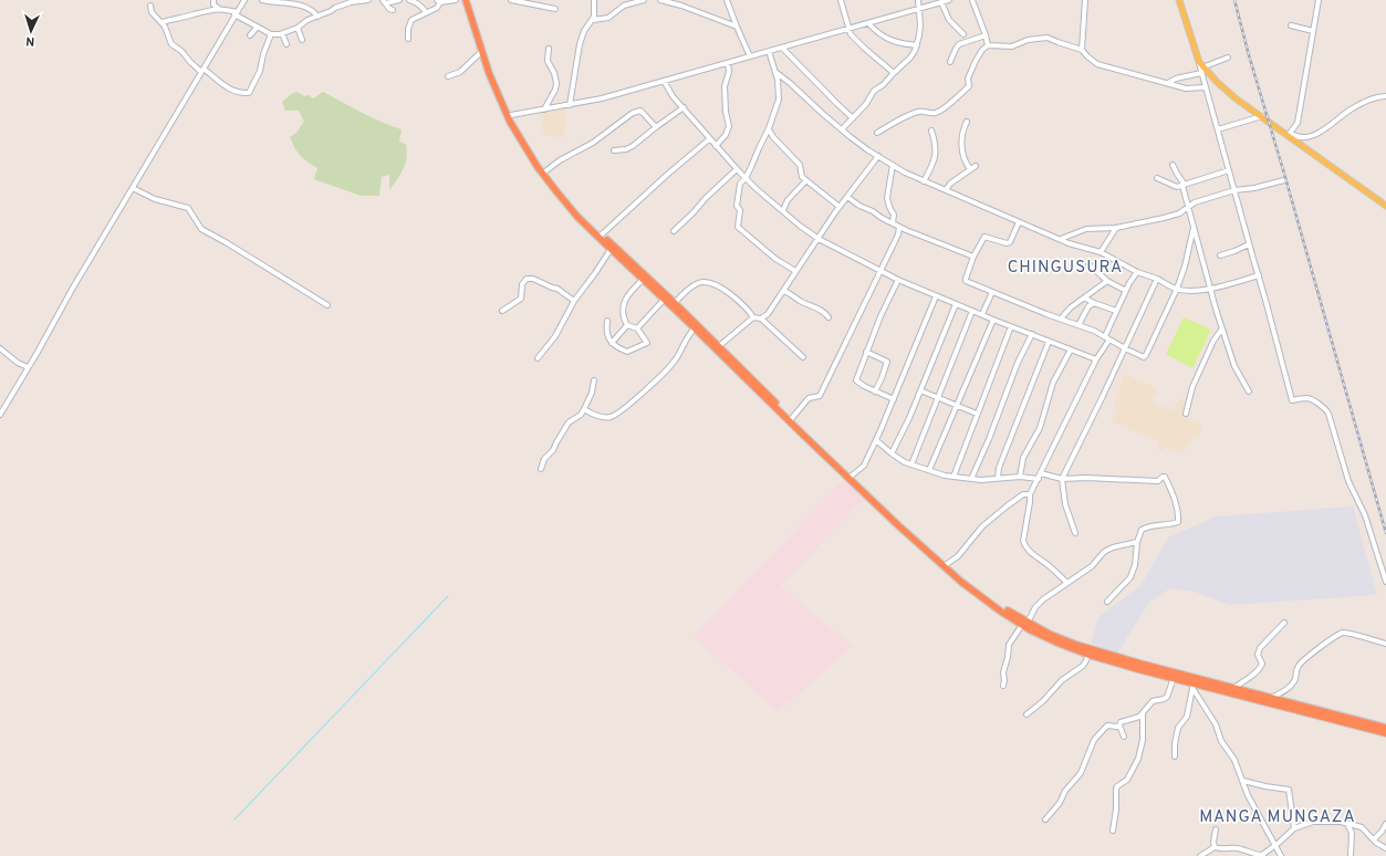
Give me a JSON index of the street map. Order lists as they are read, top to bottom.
{
  "districts": ["CHINGUSURA", "MANGA MUNGAZA"],
  "north": "bottom"
}
